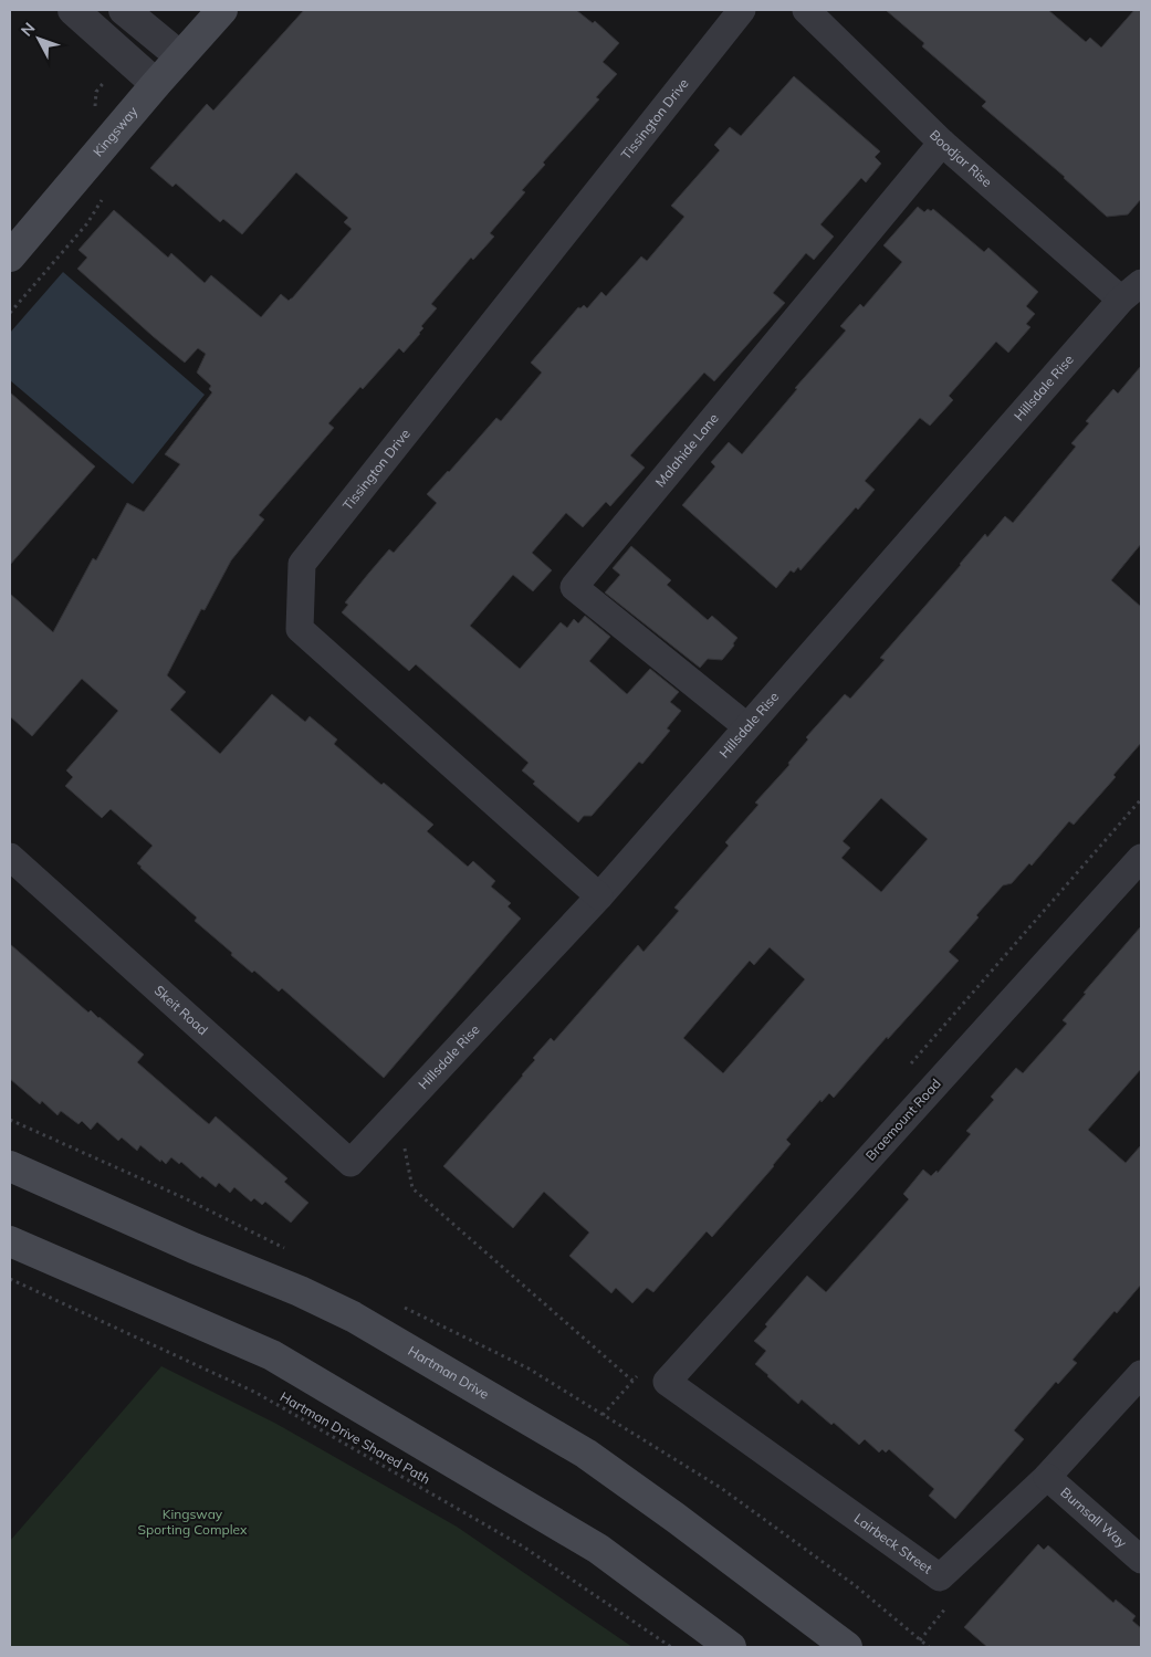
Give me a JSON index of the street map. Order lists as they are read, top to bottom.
{
  "streets": {
    "main road": ["Kingsway", "Hartman Drive"],
    "street": [
      "Tissington Drive",
      "Boodjar Rise",
      "Hillsdale Rise",
      "Malahide Lane",
      "Skeit Road",
      "Braemount Road",
      "Burnsall Way",
      "Lairbeck Street"
    ],
    "path": ["Hartman Drive Shared Path"]
  },
  "crossings": [
    ["Tissington Drive", "Hillsdale Rise"],
    ["Boodjar Rise", "Hillsdale Rise"],
    ["Boodjar Rise", "Malahide Lane"],
    ["Hillsdale Rise", "Malahide Lane"],
    ["Hillsdale Rise", "Skeit Road"],
    ["Braemount Road", "Lairbeck Street"],
    ["Burnsall Way", "Lairbeck Street"]
  ],
  "parks": ["Kingsway Sporting Complex"],
  "north": "top left"
}
